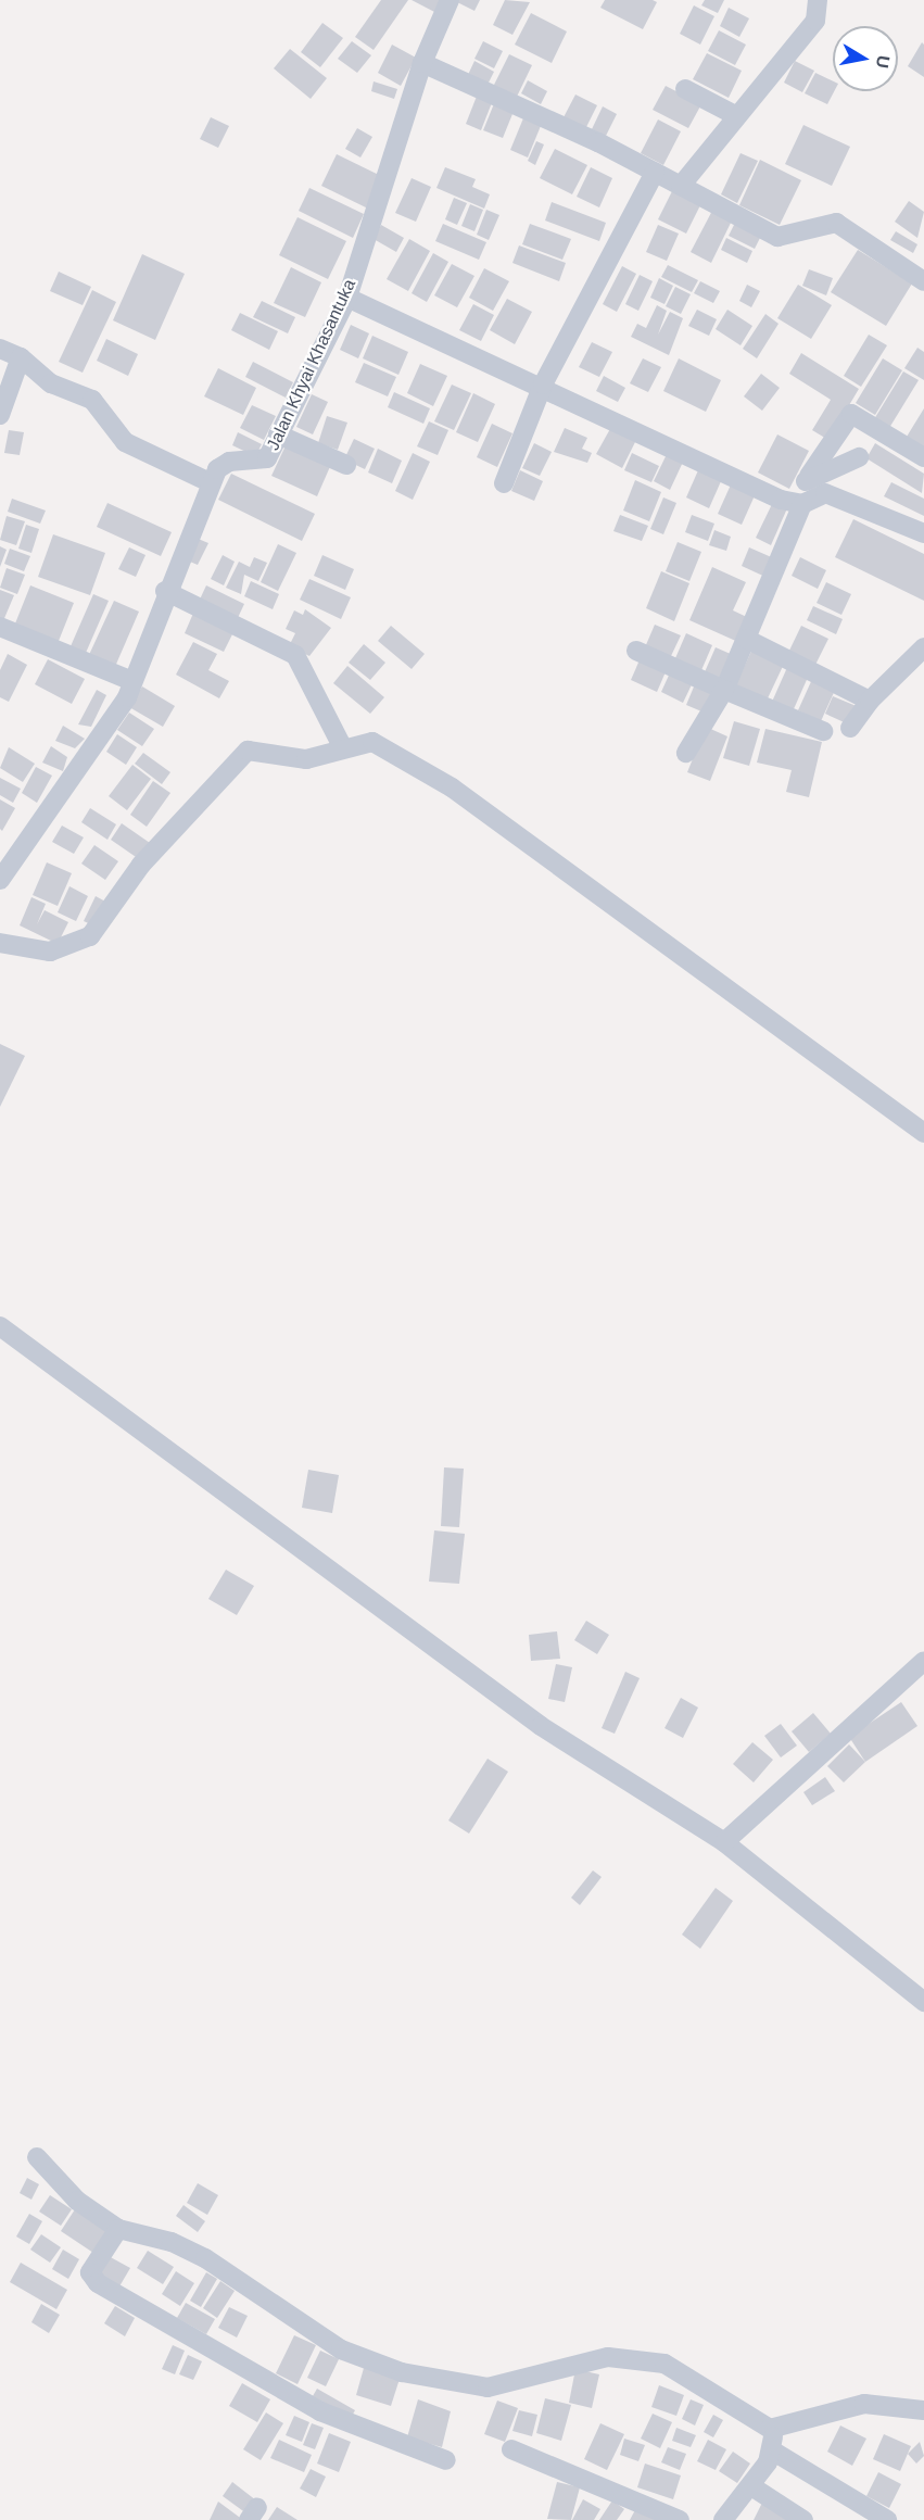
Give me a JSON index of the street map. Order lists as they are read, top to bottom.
{
  "streets": {
    "street": ["Jalan Khyai Khasantuka"]
  },
  "north": "right"
}
